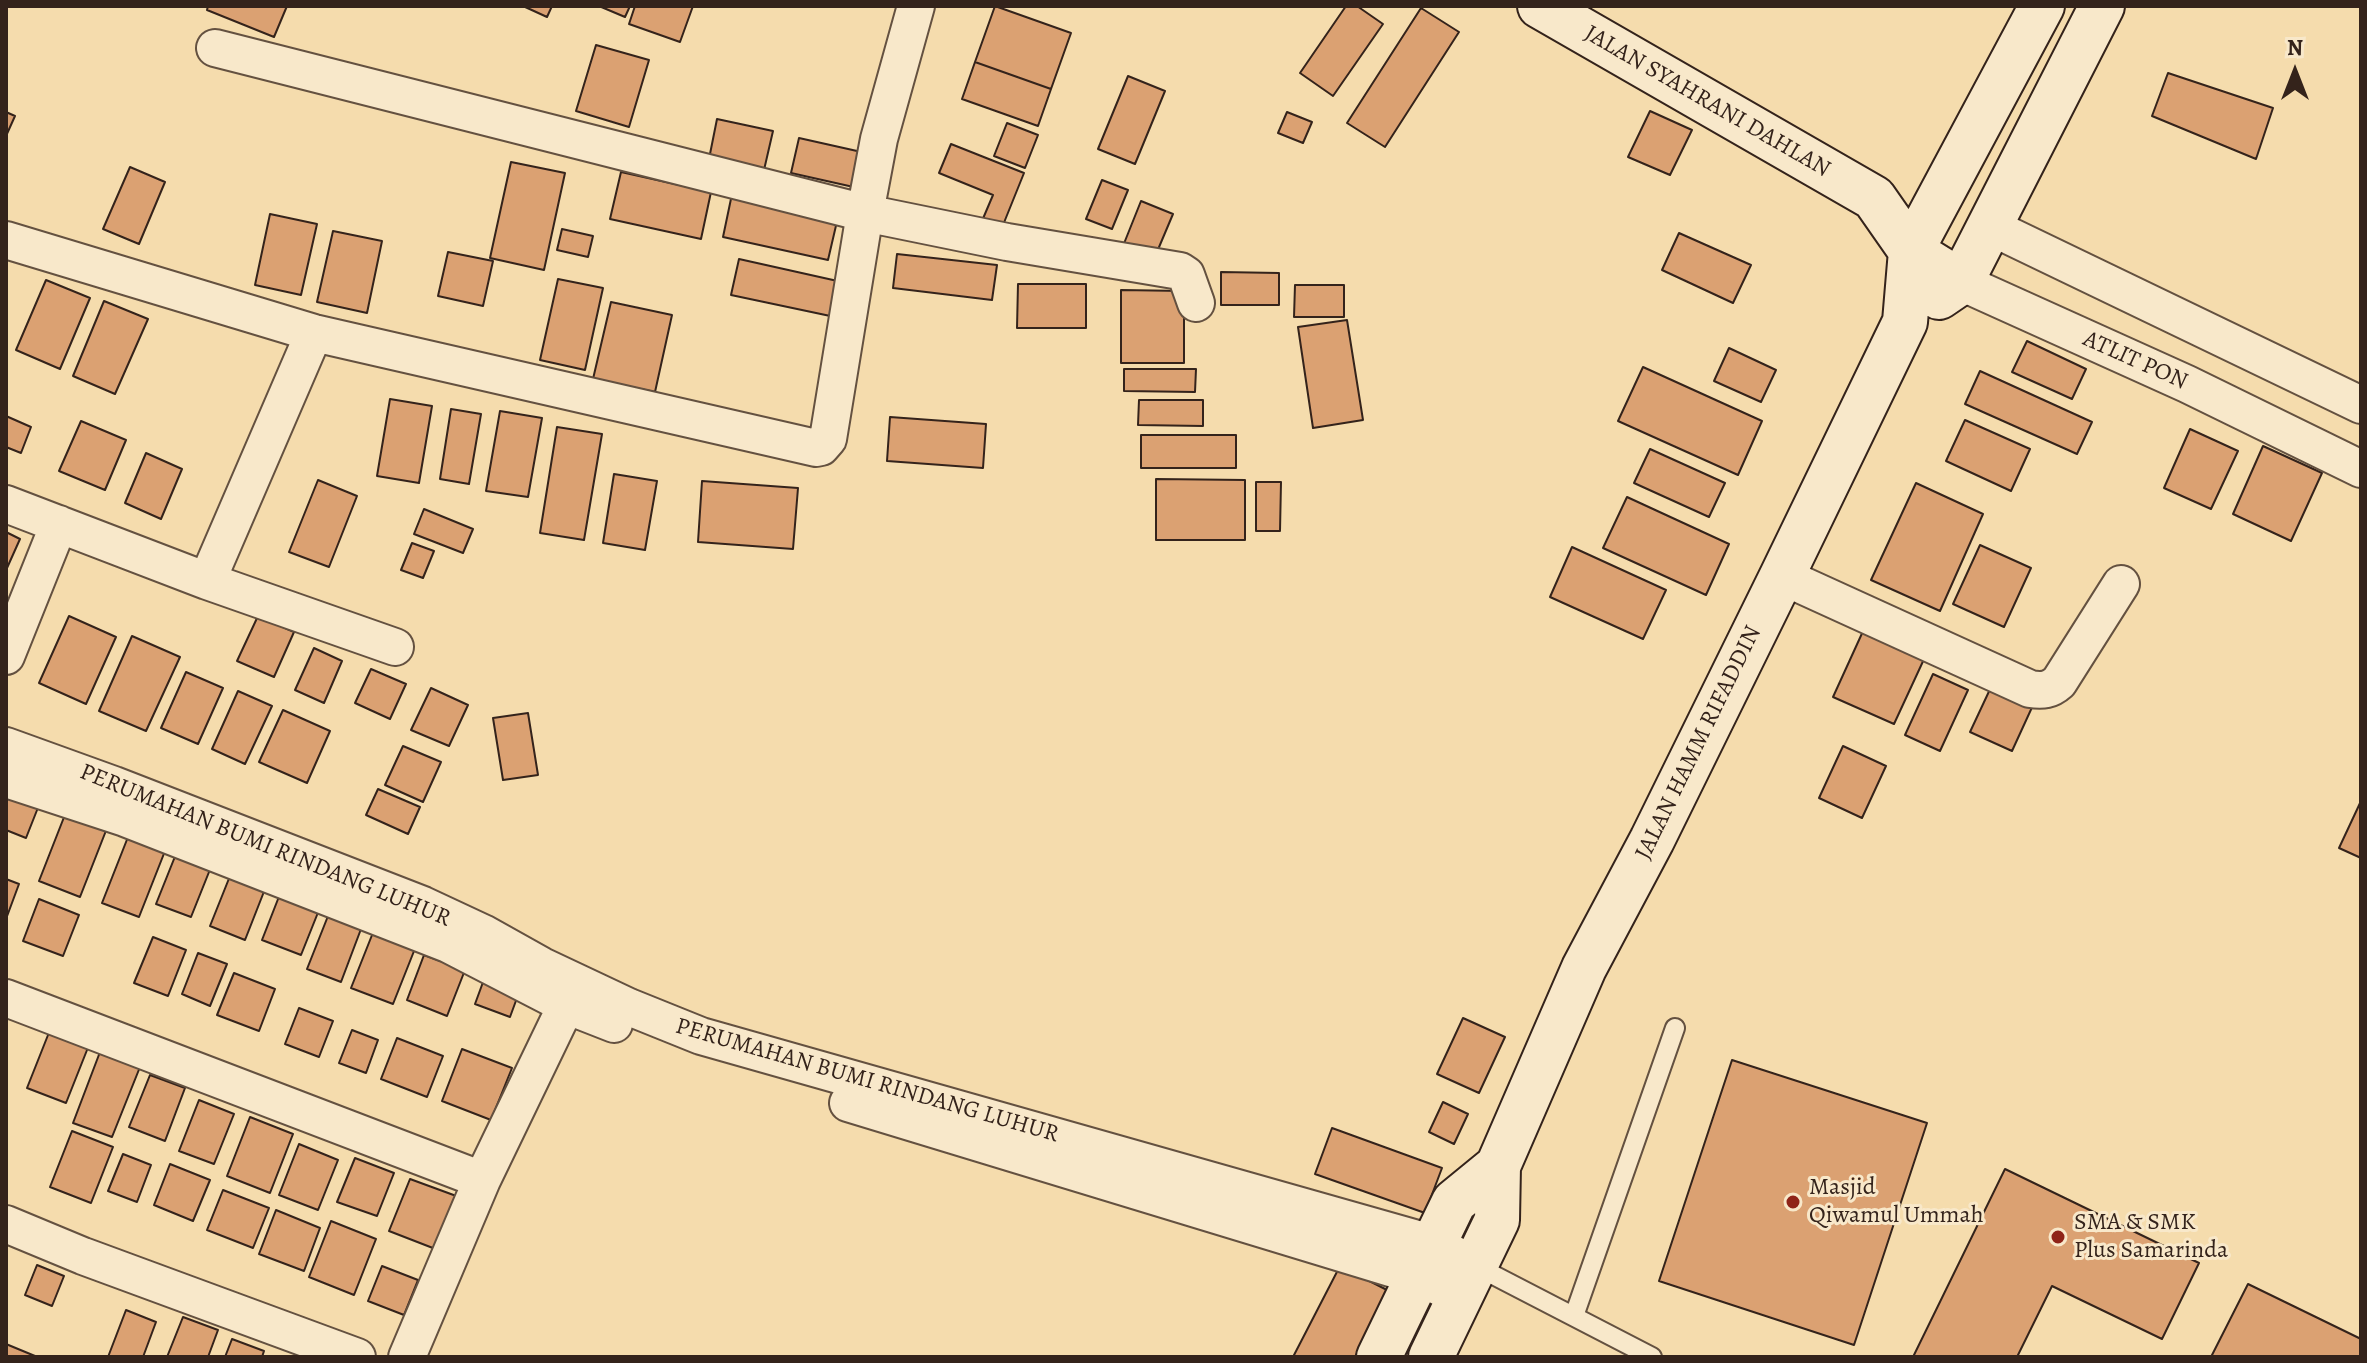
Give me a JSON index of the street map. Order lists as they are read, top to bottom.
{
  "streets": {
    "main road": ["JALAN SYAHRANI DAHLAN", "ATLIT PON", "JALAN HAMM RIFADDIN"],
    "street": ["PERUMAHAN BUMI RINDANG LUHUR"]
  },
  "crossings": [
    ["JALAN SYAHRANI DAHLAN", "ATLIT PON"],
    ["JALAN SYAHRANI DAHLAN", "JALAN HAMM RIFADDIN"],
    ["ATLIT PON", "JALAN HAMM RIFADDIN"]
  ],
  "places": ["Masjid Qiwamul Ummah", "SMA & SMK Plus Samarinda"],
  "north": "top"
}
